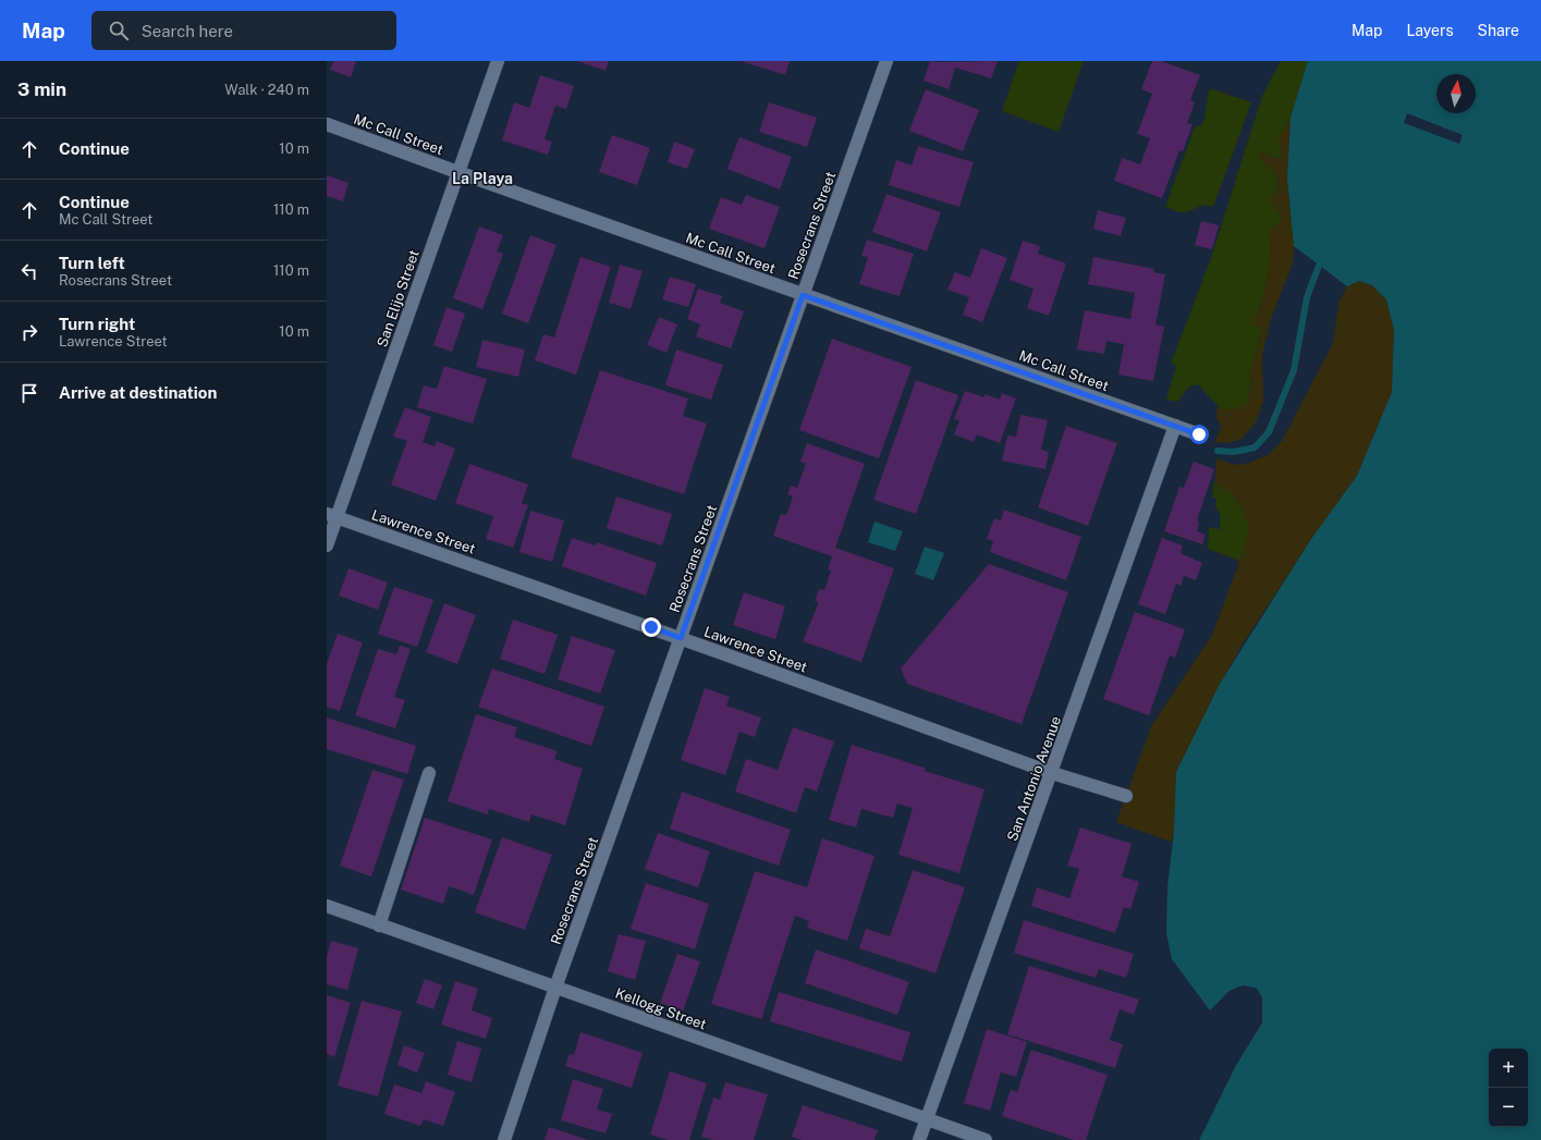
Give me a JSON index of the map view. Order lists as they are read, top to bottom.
{
  "streets": {
    "street": [
      "Mc Call Street",
      "Rosecrans Street",
      "San Elijo Street",
      "Lawrence Street",
      "San Antonio Avenue",
      "Kellogg Street"
    ]
  },
  "crossings": [
    ["Mc Call Street", "Rosecrans Street"],
    ["Mc Call Street", "San Elijo Street"],
    ["Mc Call Street", "San Antonio Avenue"],
    ["Rosecrans Street", "Lawrence Street"],
    ["Rosecrans Street", "Kellogg Street"],
    ["San Elijo Street", "Lawrence Street"],
    ["Lawrence Street", "San Antonio Avenue"],
    ["San Antonio Avenue", "Kellogg Street"]
  ],
  "districts": ["La Playa"],
  "north": "top",
  "page": {
    "header": "Map",
    "search": "Search here",
    "nav": ["Map", "Layers", "Share"],
    "heading": ["3 min", "Walk · 240 m"],
    "list": [
      ["Continue", "10 m"],
      ["Continue", "Mc Call Street", "110 m"],
      ["Turn left", "Rosecrans Street", "110 m"],
      ["Turn right", "Lawrence Street", "10 m"],
      "Arrive at destination"
    ],
    "map_buttons": ["+", "−"]
  }
}
